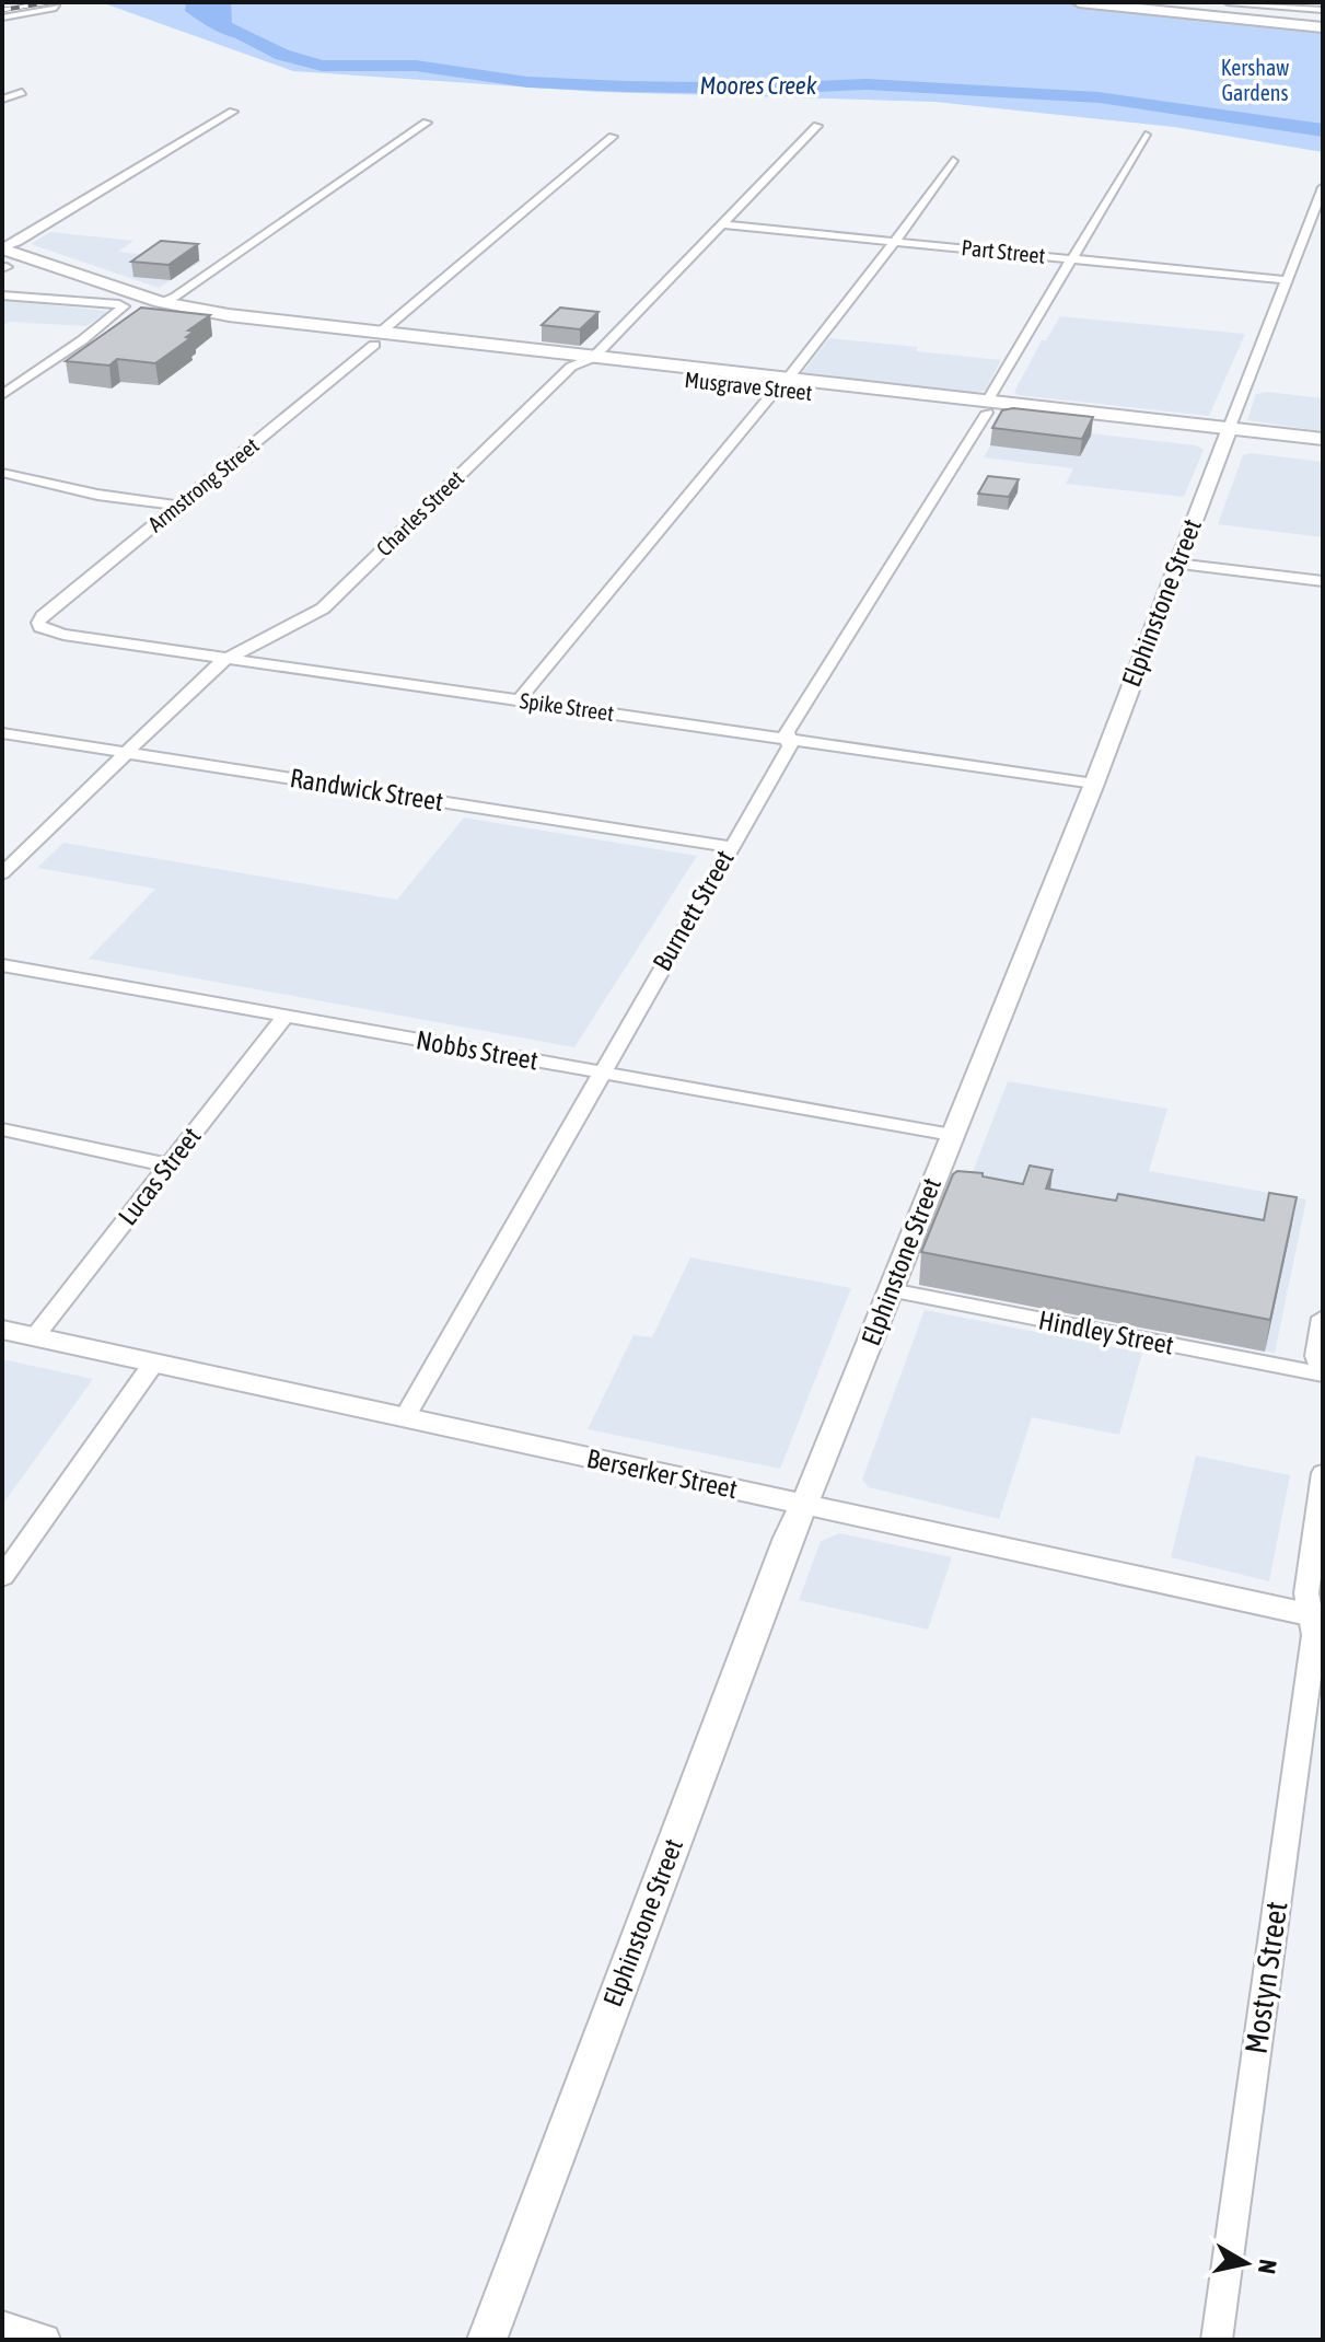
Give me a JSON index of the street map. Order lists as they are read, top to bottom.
{
  "streets": {
    "main road": ["Musgrave Street"],
    "street": [
      "Part Street",
      "Armstrong Street",
      "Charles Street",
      "Elphinstone Street",
      "Spike Street",
      "Randwick Street",
      "Burnett Street",
      "Nobbs Street",
      "Lucas Street",
      "Hindley Street",
      "Berserker Street",
      "Mostyn Street"
    ]
  },
  "crossings": [
    ["Part Street", "Charles Street"],
    ["Part Street", "Elphinstone Street"],
    ["Part Street", "Burnett Street"],
    ["Musgrave Street", "Armstrong Street"],
    ["Musgrave Street", "Charles Street"],
    ["Musgrave Street", "Elphinstone Street"],
    ["Musgrave Street", "Burnett Street"],
    ["Armstrong Street", "Spike Street"],
    ["Charles Street", "Spike Street"],
    ["Charles Street", "Randwick Street"],
    ["Elphinstone Street", "Spike Street"],
    ["Elphinstone Street", "Nobbs Street"],
    ["Elphinstone Street", "Hindley Street"],
    ["Elphinstone Street", "Berserker Street"],
    ["Spike Street", "Burnett Street"],
    ["Randwick Street", "Burnett Street"],
    ["Burnett Street", "Nobbs Street"],
    ["Burnett Street", "Berserker Street"],
    ["Nobbs Street", "Lucas Street"],
    ["Lucas Street", "Berserker Street"],
    ["Berserker Street", "Mostyn Street"]
  ],
  "water": ["Moores Creek"],
  "parks": ["Kershaw Gardens"],
  "north": "right"
}
